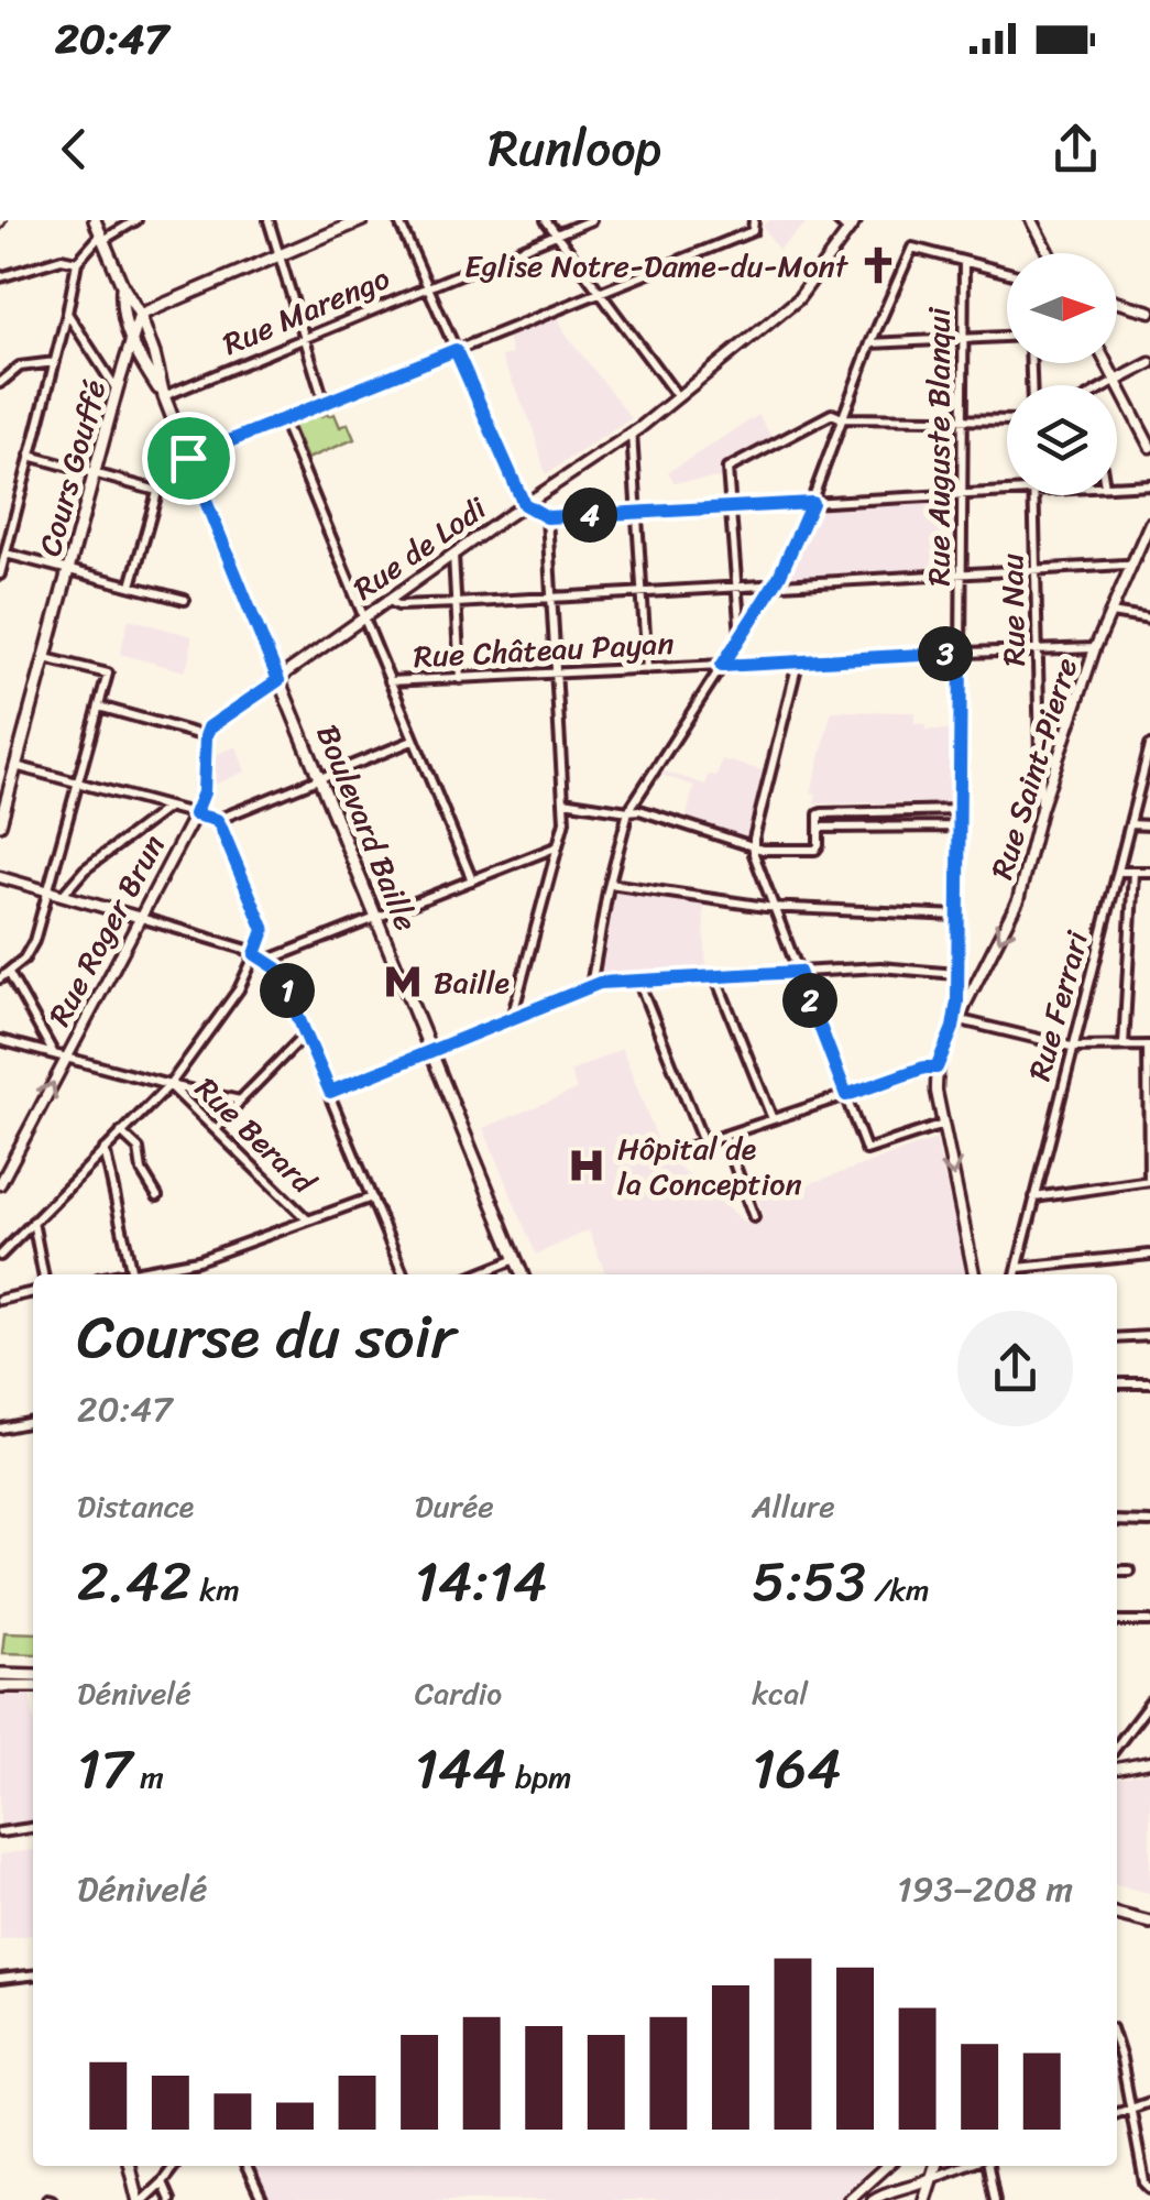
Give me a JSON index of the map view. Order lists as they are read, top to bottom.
{
  "streets": {
    "main road": ["Cours Gouffé", "Boulevard Baille"],
    "street": [
      "Rue Marengo",
      "Rue Auguste Blanqui",
      "Rue de Lodi",
      "Rue Nau",
      "Rue Château Payan",
      "Rue Saint-Pierre",
      "Rue Roger Brun",
      "Rue Ferrari",
      "Rue Berard"
    ]
  },
  "crossings": [
    ["Rue Marengo", "Boulevard Baille"],
    ["Rue Auguste Blanqui", "Rue Château Payan"],
    ["Rue Auguste Blanqui", "Rue Saint-Pierre"],
    ["Cours Gouffé", "Boulevard Baille"],
    ["Rue de Lodi", "Boulevard Baille"],
    ["Rue de Lodi", "Rue Roger Brun"],
    ["Rue Nau", "Rue Château Payan"],
    ["Rue Nau", "Rue Saint-Pierre"],
    ["Rue Château Payan", "Rue Saint-Pierre"]
  ],
  "one_way": ["Rue Saint-Pierre"],
  "places": {
    "church": ["Eglise Notre-Dame-du-Mont"],
    "metro station": ["Baille"],
    "hospital": ["Hôpital de la Conception"]
  },
  "north": "right",
  "page": {
    "status": "20:47",
    "header": "Runloop",
    "pins": [
      "4",
      "3",
      "1",
      "2"
    ],
    "heading": ["Course du soir", "20:47"],
    "stats": [
      ["Distance", "2.42 km"],
      ["Durée", "14:14"],
      ["Allure", "5:53 /km"],
      ["Dénivelé", "17 m"],
      ["Cardio", "144 bpm"],
      ["kcal", "164"]
    ],
    "chart": ["Dénivelé", "193–208 m"]
  }
}
